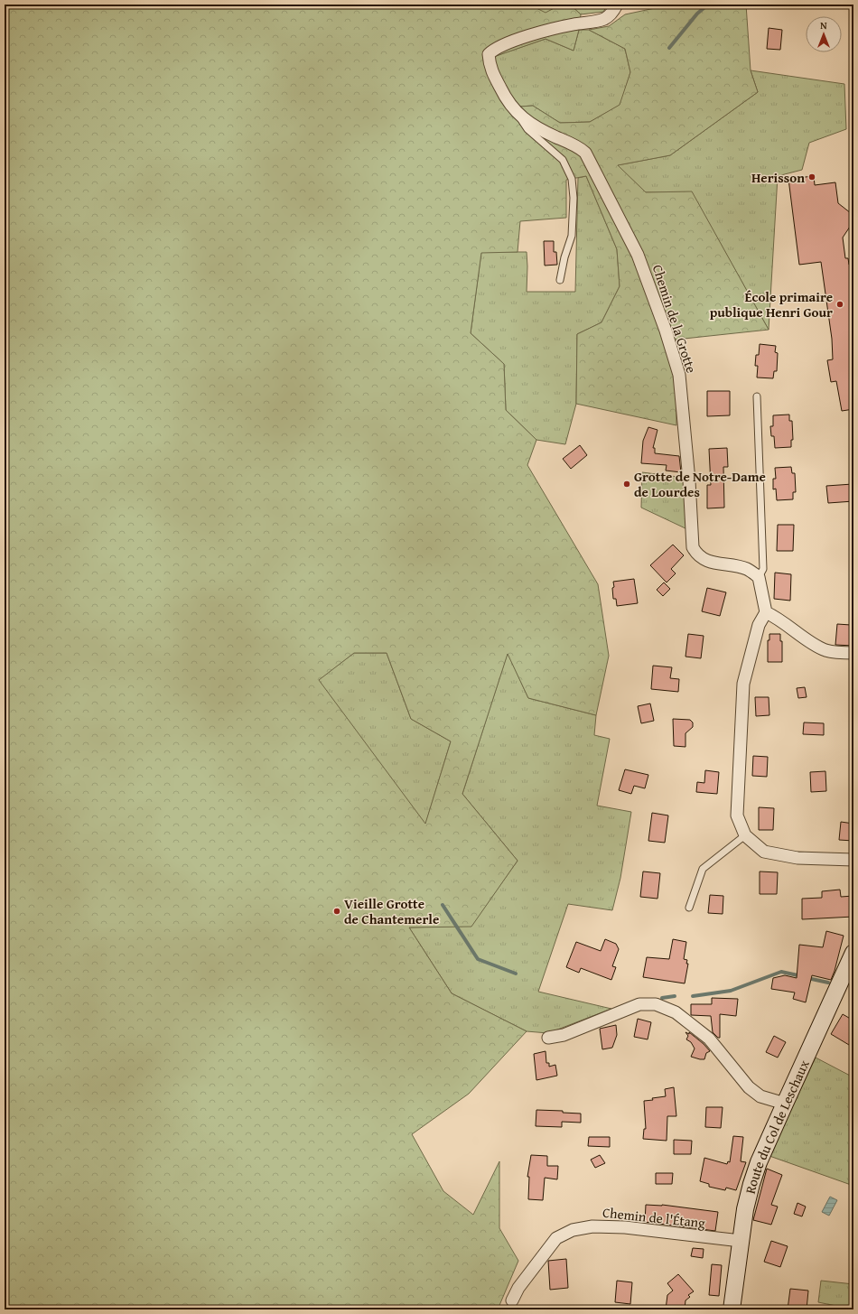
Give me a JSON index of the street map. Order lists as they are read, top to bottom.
{
  "streets": {
    "main road": ["Route du Col de Leschaux"],
    "street": ["Chemin de la Grotte", "Chemin de l'Étang"]
  },
  "crossings": [
    ["Route du Col de Leschaux", "Chemin de l'Étang"]
  ],
  "places": [
    "Herisson",
    "École primaire publique Henri Gour",
    "Grotte de Notre-Dame de Lourdes",
    "Vieille Grotte de Chantemerle"
  ],
  "north": "top"
}
